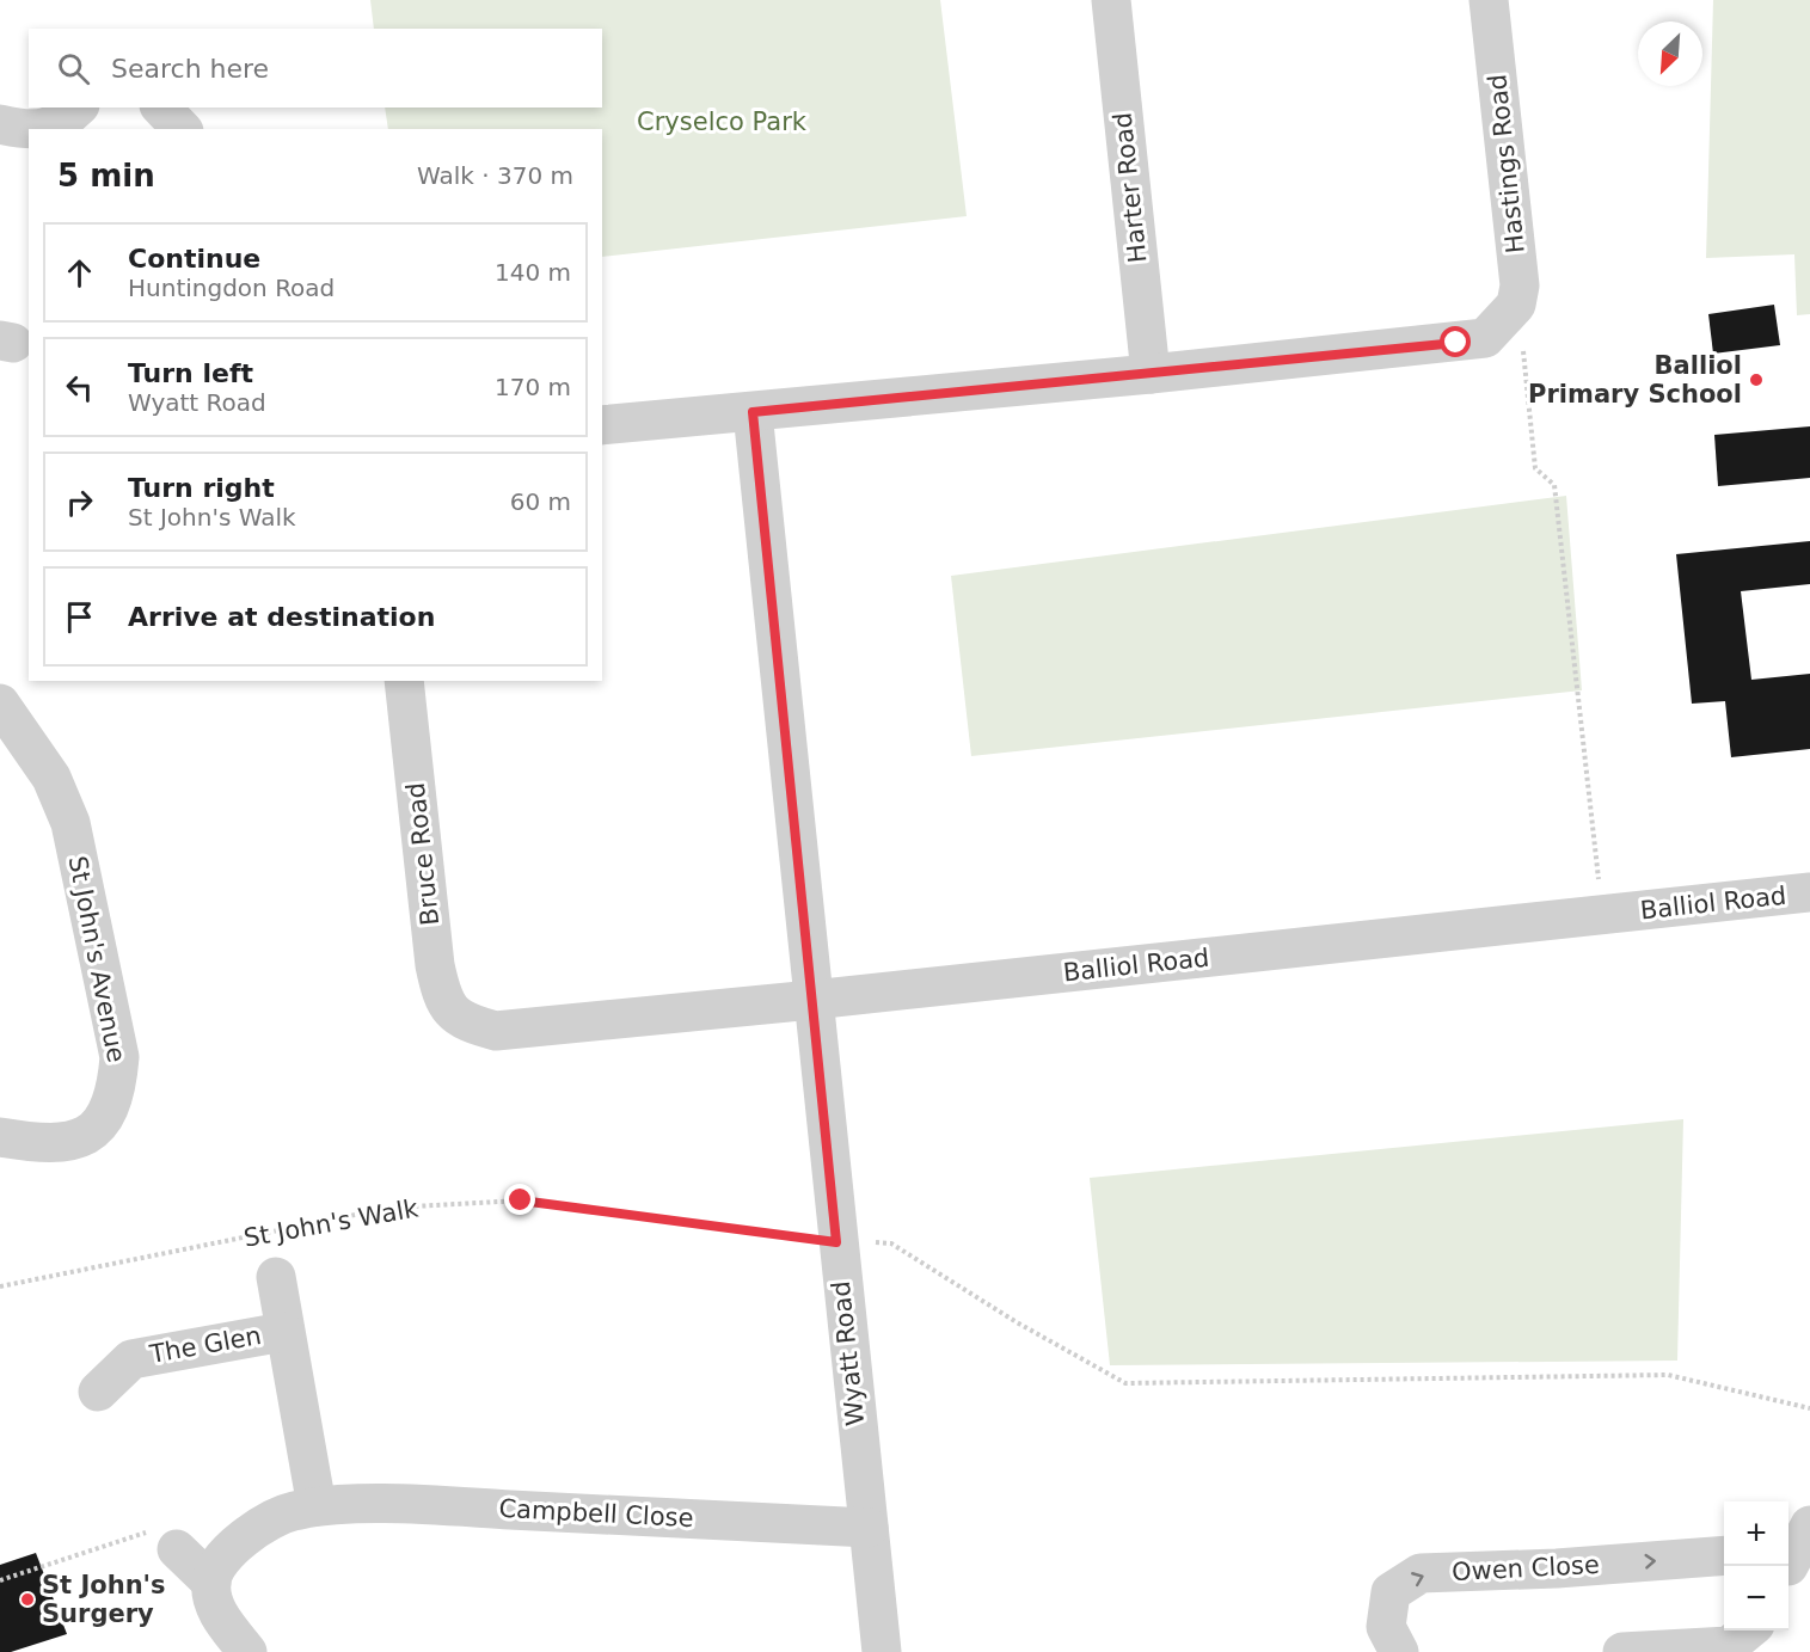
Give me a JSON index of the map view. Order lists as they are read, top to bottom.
{
  "streets": {
    "street": [
      "Hastings Road",
      "Harter Road",
      "Bruce Road",
      "Balliol Road",
      "St John's Avenue",
      "The Glen",
      "Wyatt Road",
      "Campbell Close",
      "Owen Close"
    ],
    "path": ["St John's Walk"]
  },
  "crossings": [
    ["Bruce Road", "Balliol Road"],
    ["Balliol Road", "Wyatt Road"],
    ["St John's Walk", "Wyatt Road"],
    ["The Glen", "Campbell Close"],
    ["Wyatt Road", "Campbell Close"]
  ],
  "one_way": ["Owen Close"],
  "parks": ["Cryselco Park"],
  "places": ["Balliol Primary School", "St John's Surgery"],
  "north": "bottom left",
  "page": {
    "search": "Search here",
    "heading": ["5 min", "Walk · 370 m"],
    "list": [
      ["Continue", "Huntingdon Road", "140 m"],
      ["Turn left", "Wyatt Road", "170 m"],
      ["Turn right", "St John's Walk", "60 m"],
      "Arrive at destination"
    ],
    "map_buttons": ["+", "−"]
  }
}
